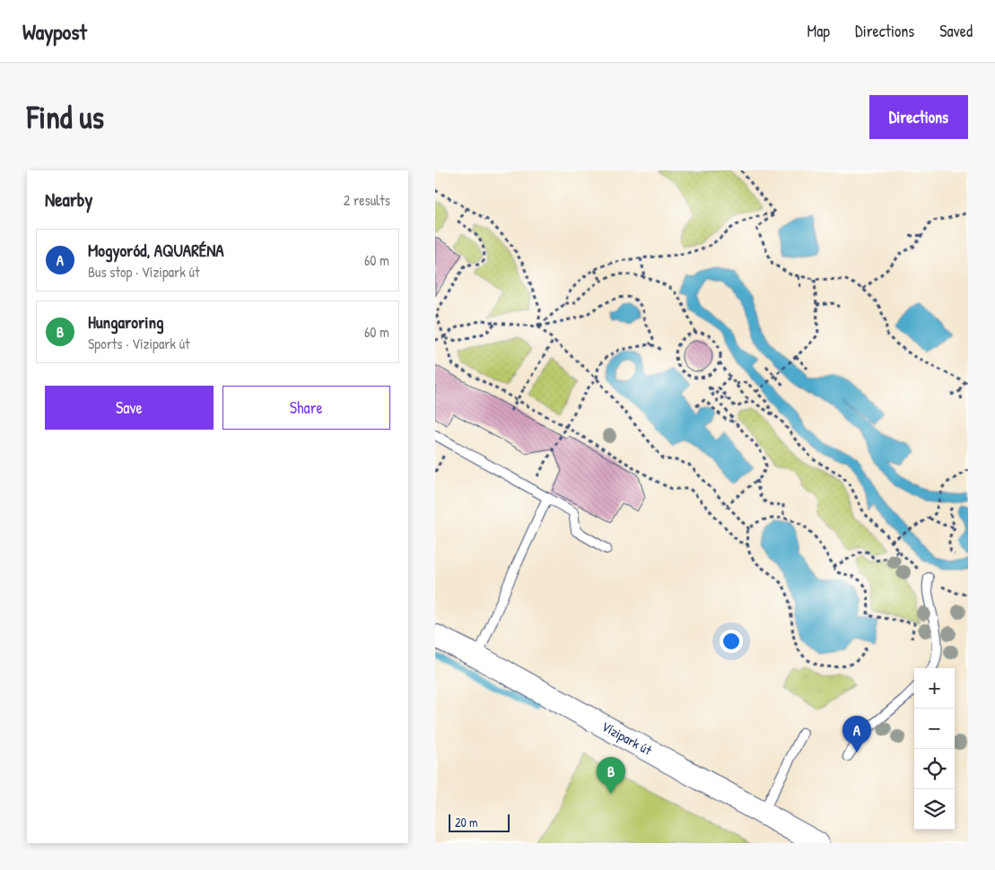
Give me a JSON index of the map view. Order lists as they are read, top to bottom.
{
  "streets": {
    "street": ["Vízipark út"]
  },
  "scale_bar": "20 m",
  "page": {
    "header": "Waypost",
    "nav": ["Map", "Directions", "Saved"],
    "buttons": [
      "Directions",
      ["Save", "Share"]
    ],
    "title": "Find us",
    "heading": ["Nearby", "2 results"],
    "list": [
      {
        "mark": "A",
        "name": "Mogyoród, AQUARÉNA",
        "note": "Bus stop · Vízipark út",
        "value": "60 m"
      },
      {
        "mark": "B",
        "name": "Hungaroring",
        "note": "Sports · Vízipark út",
        "value": "60 m"
      }
    ],
    "map_buttons": ["+", "−"],
    "pins": ["A", "B"],
    "scale": "20 m"
  }
}
